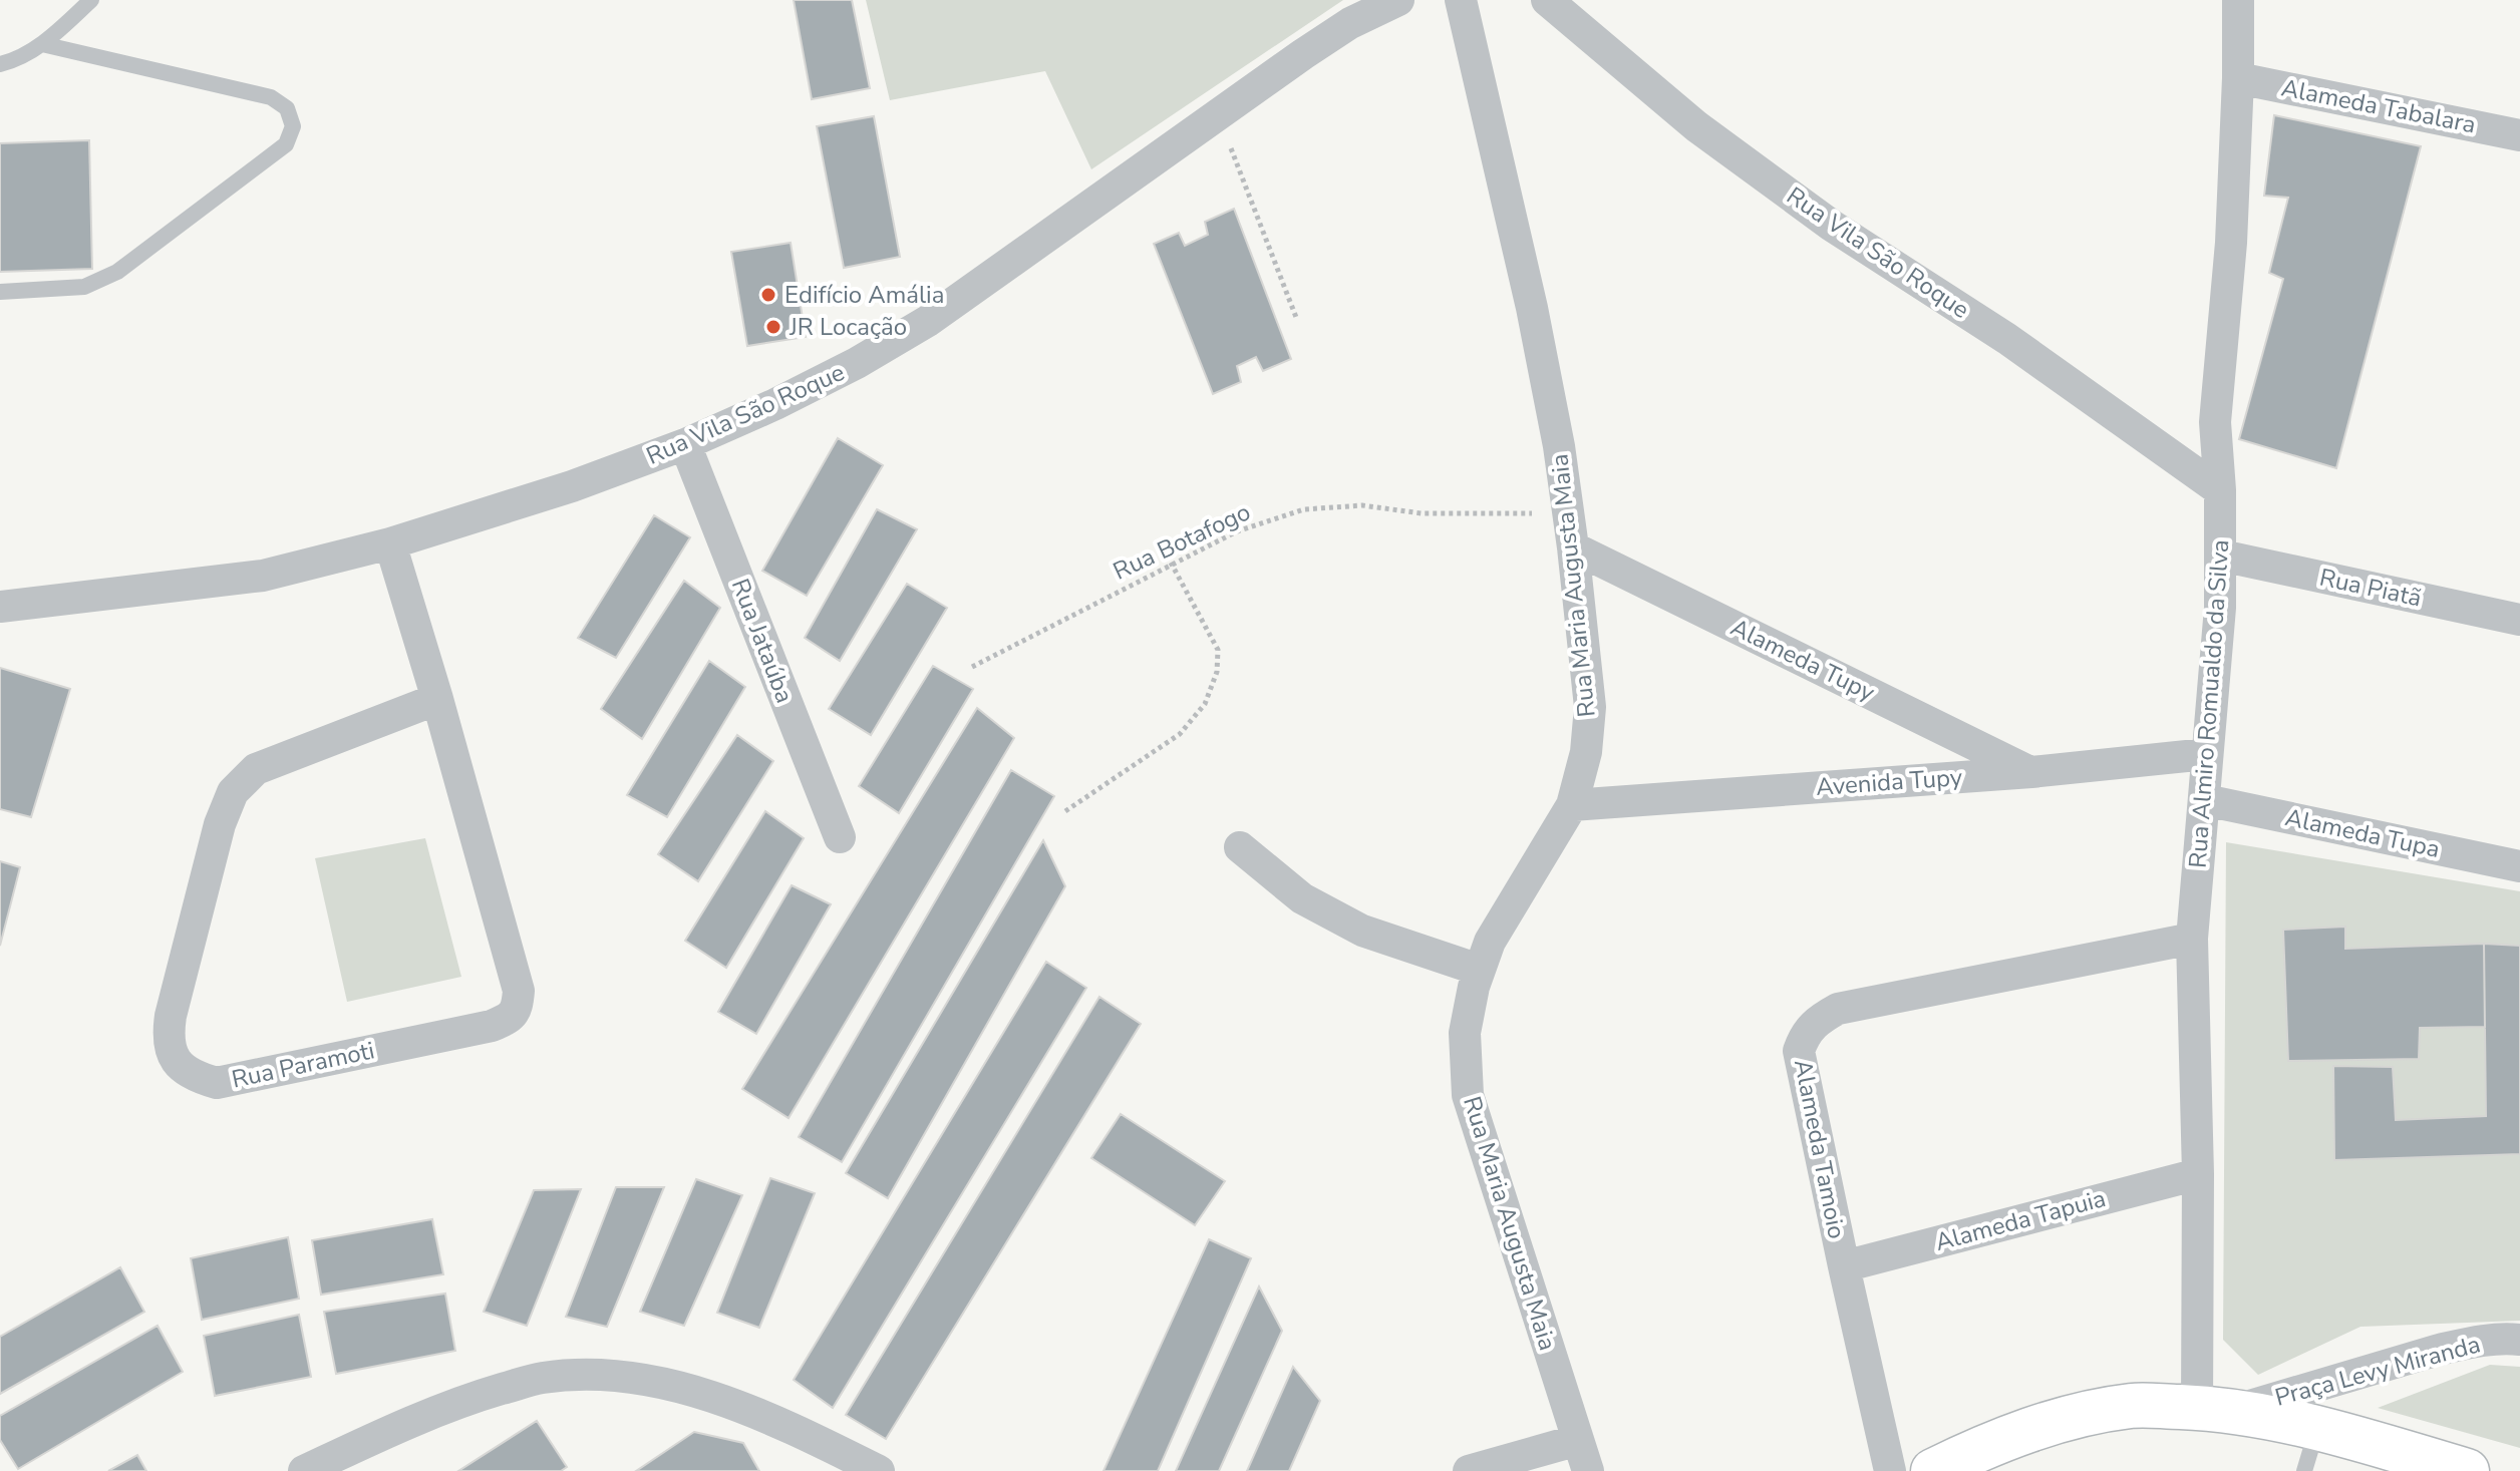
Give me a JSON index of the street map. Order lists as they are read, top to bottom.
{
  "streets": {
    "street": [
      "Alameda Tabalara",
      "Rua Vila São Roque",
      "Rua Maria Augusta Maia",
      "Rua Piatã",
      "Rua Jataúba",
      "Alameda Tupy",
      "Rua Almiro Romualdo da Silva",
      "Avenida Tupy",
      "Alameda Tupa",
      "Rua Paramoti",
      "Alameda Tamoio",
      "Alameda Tapuia",
      "Praça Levy Miranda"
    ],
    "path": ["Rua Botafogo"]
  },
  "crossings": [
    ["Alameda Tabalara", "Rua Almiro Romualdo da Silva"],
    ["Rua Vila São Roque", "Rua Jataúba"],
    ["Rua Vila São Roque", "Rua Almiro Romualdo da Silva"],
    ["Rua Vila São Roque", "Rua Paramoti"],
    ["Rua Botafogo", "Rua Maria Augusta Maia"],
    ["Rua Maria Augusta Maia", "Alameda Tupy"],
    ["Rua Maria Augusta Maia", "Avenida Tupy"],
    ["Rua Piatã", "Rua Almiro Romualdo da Silva"],
    ["Alameda Tupy", "Avenida Tupy"],
    ["Rua Almiro Romualdo da Silva", "Avenida Tupy"],
    ["Rua Almiro Romualdo da Silva", "Alameda Tupa"],
    ["Rua Almiro Romualdo da Silva", "Alameda Tamoio"],
    ["Rua Almiro Romualdo da Silva", "Alameda Tapuia"],
    ["Rua Almiro Romualdo da Silva", "Praça Levy Miranda"],
    ["Alameda Tamoio", "Alameda Tapuia"]
  ],
  "places": ["Edifício Amália", "JR Locação"]
}
